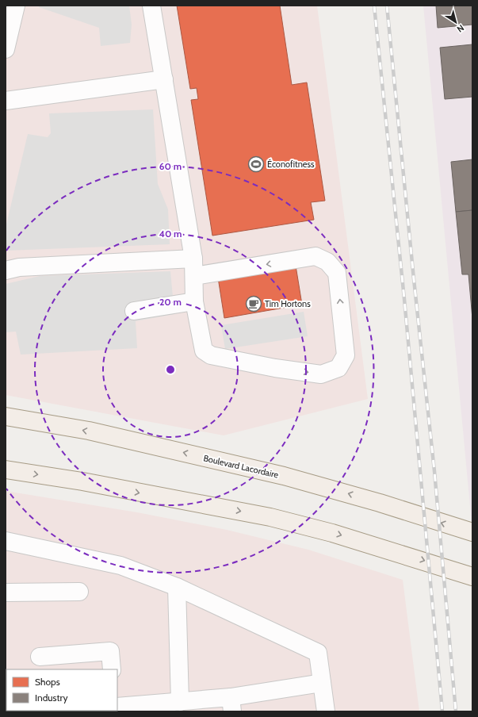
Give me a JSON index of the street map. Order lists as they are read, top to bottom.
{
  "streets": {
    "main road": ["Boulevard Lacordaire"]
  },
  "places": {
    "sports": ["Éconofitness"],
    "cafe": ["Tim Hortons"]
  },
  "legend": ["Shops", "Industry"],
  "north": "bottom right",
  "rings": ["60 m", "40 m", "20 m"]
}
